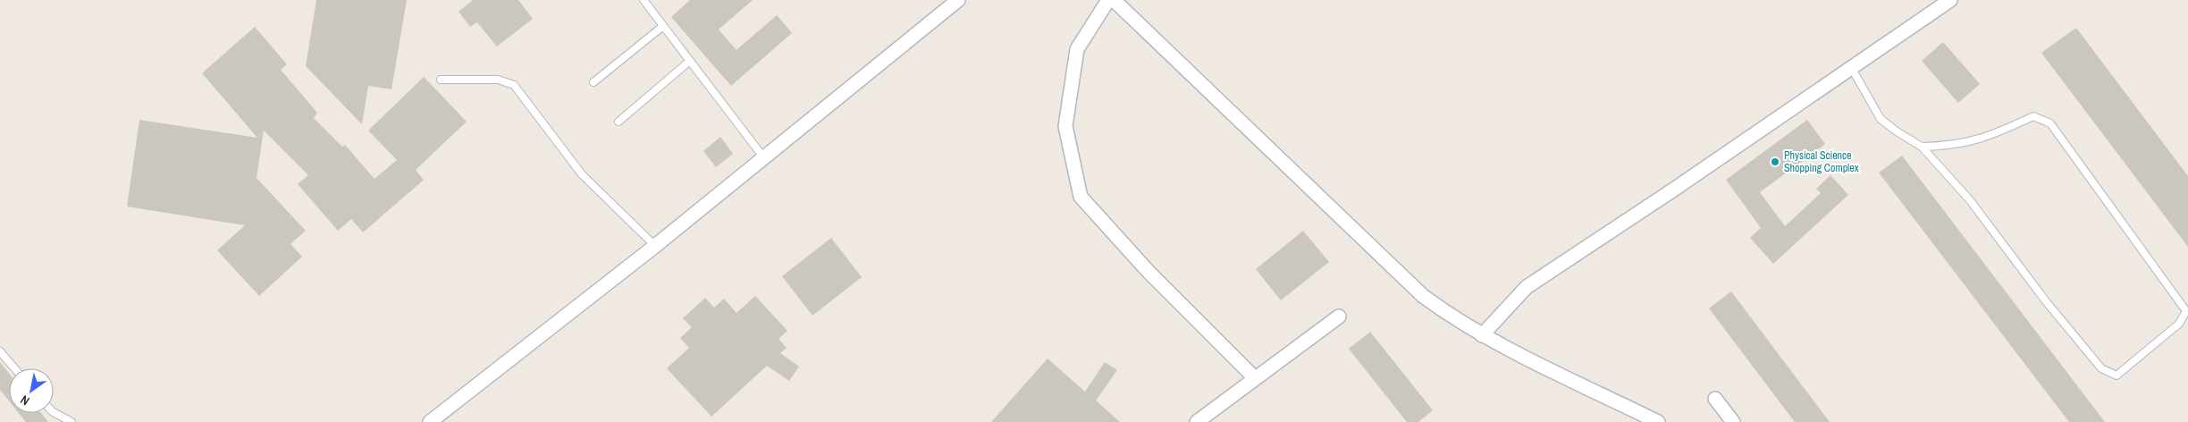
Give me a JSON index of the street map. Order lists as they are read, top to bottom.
{
  "places": ["Physical Science Shopping Complex"],
  "north": "bottom left"
}
